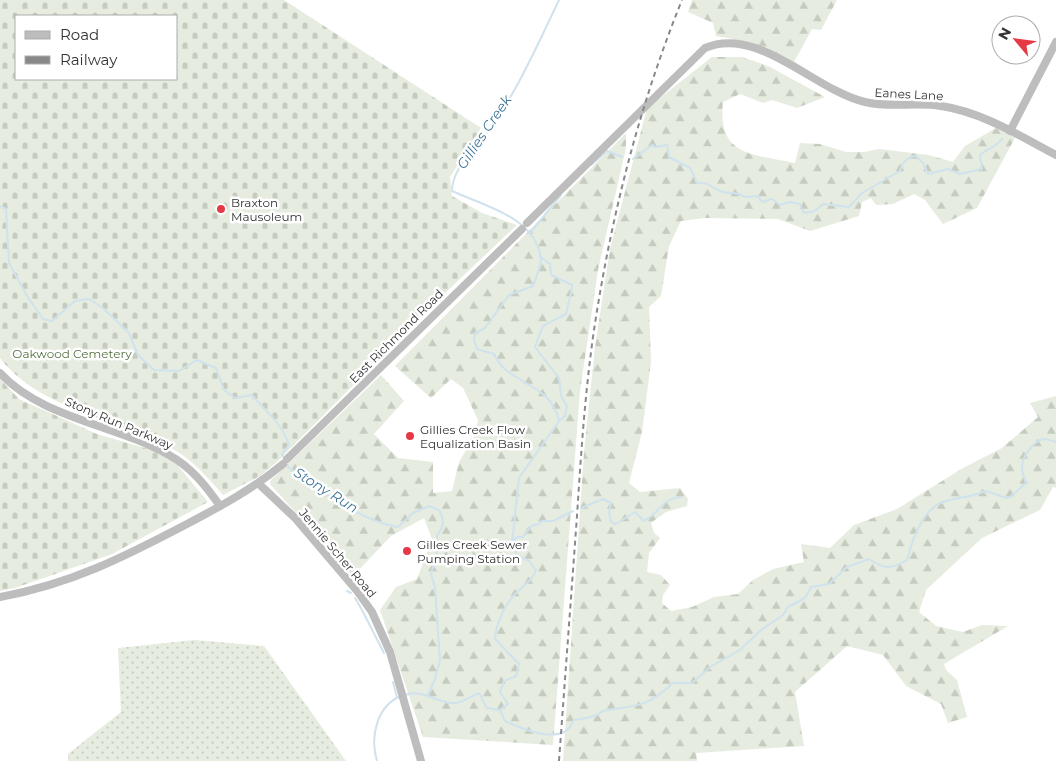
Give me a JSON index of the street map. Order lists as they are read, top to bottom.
{
  "streets": {
    "street": [
      "Eanes Lane",
      "East Richmond Road",
      "Stony Run Parkway",
      "Jennie Scher Road"
    ]
  },
  "crossings": [
    ["Eanes Lane", "East Richmond Road"],
    ["East Richmond Road", "Stony Run Parkway"],
    ["East Richmond Road", "Jennie Scher Road"]
  ],
  "water": ["Gillies Creek", "Stony Run"],
  "parks": ["Oakwood Cemetery"],
  "places": ["Braxton Mausoleum", "Gillies Creek Flow Equalization Basin", "Gilles Creek Sewer Pumping Station"],
  "legend": ["Road", "Railway"],
  "north": "top left"
}
